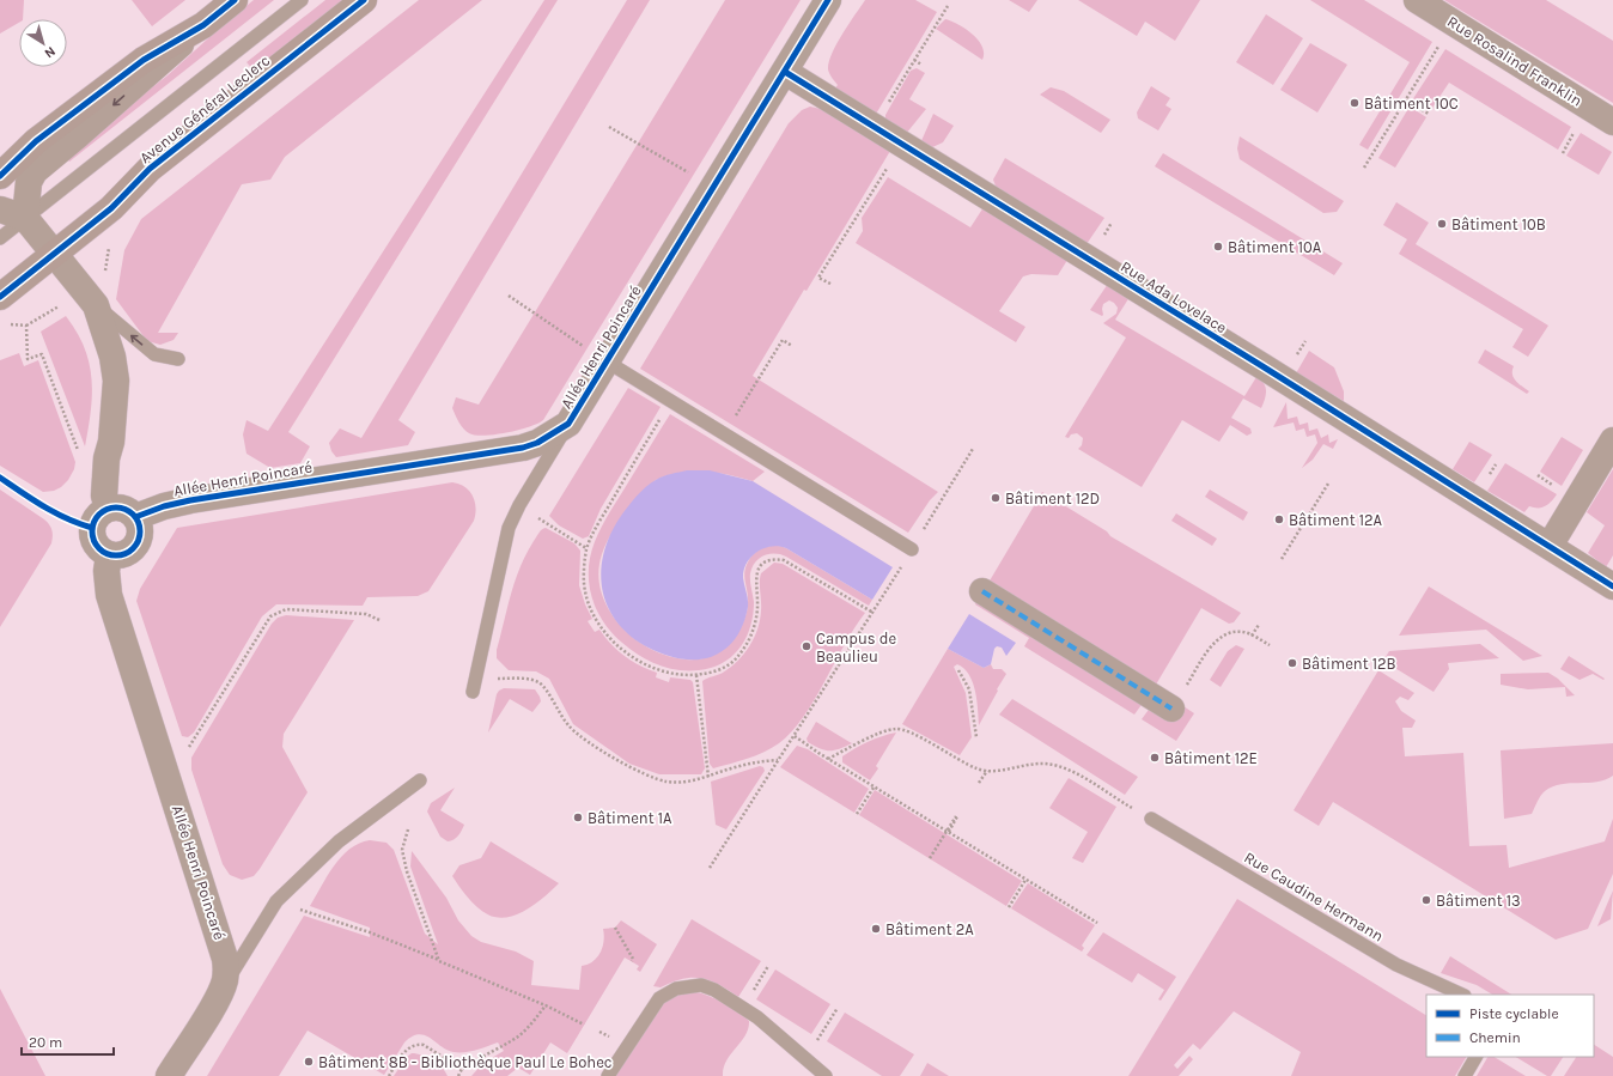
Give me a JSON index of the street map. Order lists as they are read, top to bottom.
{
  "streets": {
    "main road": ["Avenue Général Leclerc"],
    "street": ["Rue Rosalind Franklin", "Rue Ada Lovelace", "Allée Henri Poincaré"],
    "lane": ["Rue Caudine Hermann"]
  },
  "crossings": [
    ["Rue Ada Lovelace", "Allée Henri Poincaré"]
  ],
  "places": [
    "Bâtiment 10C",
    "Bâtiment 10B",
    "Bâtiment 10A",
    "Bâtiment 12D",
    "Bâtiment 12A",
    "Campus de Beaulieu",
    "Bâtiment 12B",
    "Bâtiment 12E",
    "Bâtiment 1A",
    "Bâtiment 13",
    "Bâtiment 2A",
    "Bâtiment 8B - Bibliothèque Paul Le Bohec"
  ],
  "legend": ["Piste cyclable", "Chemin"],
  "scale_bar": "20 m",
  "north": "bottom right"
}
